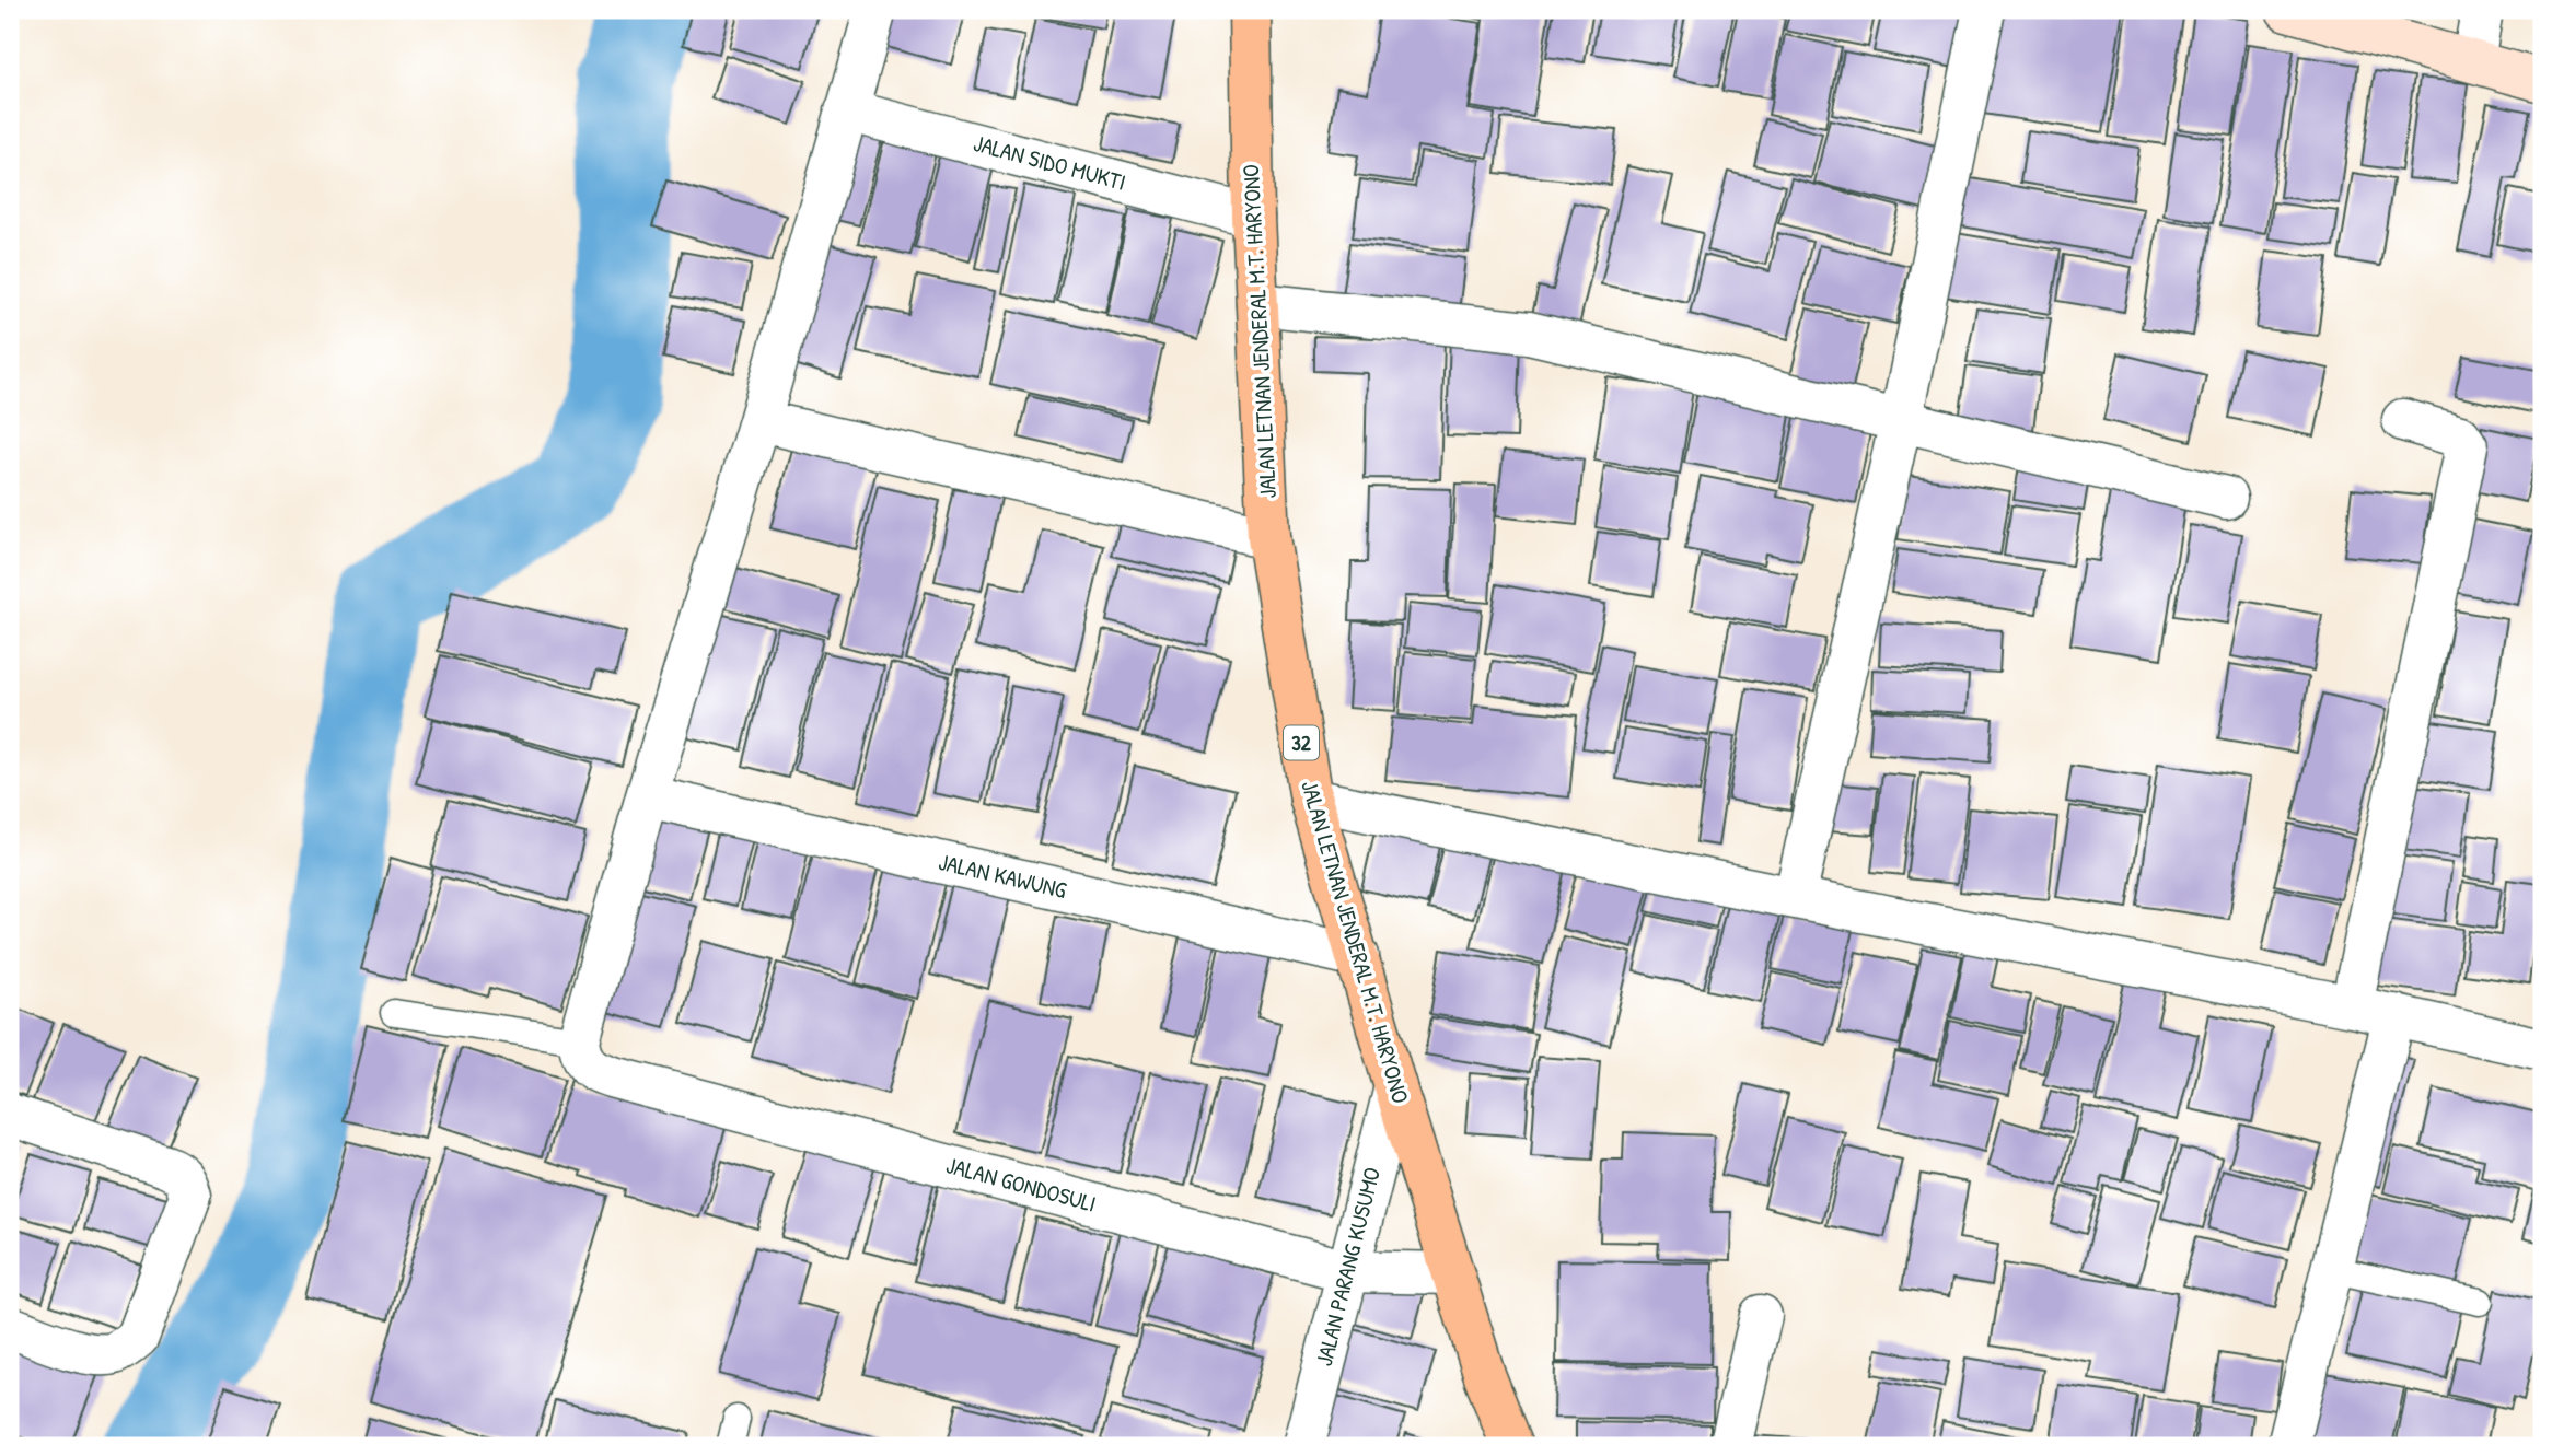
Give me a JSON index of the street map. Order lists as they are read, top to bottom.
{
  "streets": {
    "highway": ["JALAN LETNAN JENDERAL M.T. HARYONO", "32"],
    "street": [
      "JALAN SIDO MUKTI",
      "JALAN KAWUNG",
      "JALAN GONDOSULI",
      "JALAN PARANG KUSUMO"
    ]
  },
  "crossings": [
    ["JALAN SIDO MUKTI", "JALAN LETNAN JENDERAL M.T. HARYONO"],
    ["JALAN LETNAN JENDERAL M.T. HARYONO", "JALAN KAWUNG"],
    ["JALAN LETNAN JENDERAL M.T. HARYONO", "JALAN GONDOSULI"],
    ["JALAN LETNAN JENDERAL M.T. HARYONO", "JALAN PARANG KUSUMO"],
    ["JALAN GONDOSULI", "JALAN PARANG KUSUMO"]
  ]
}
